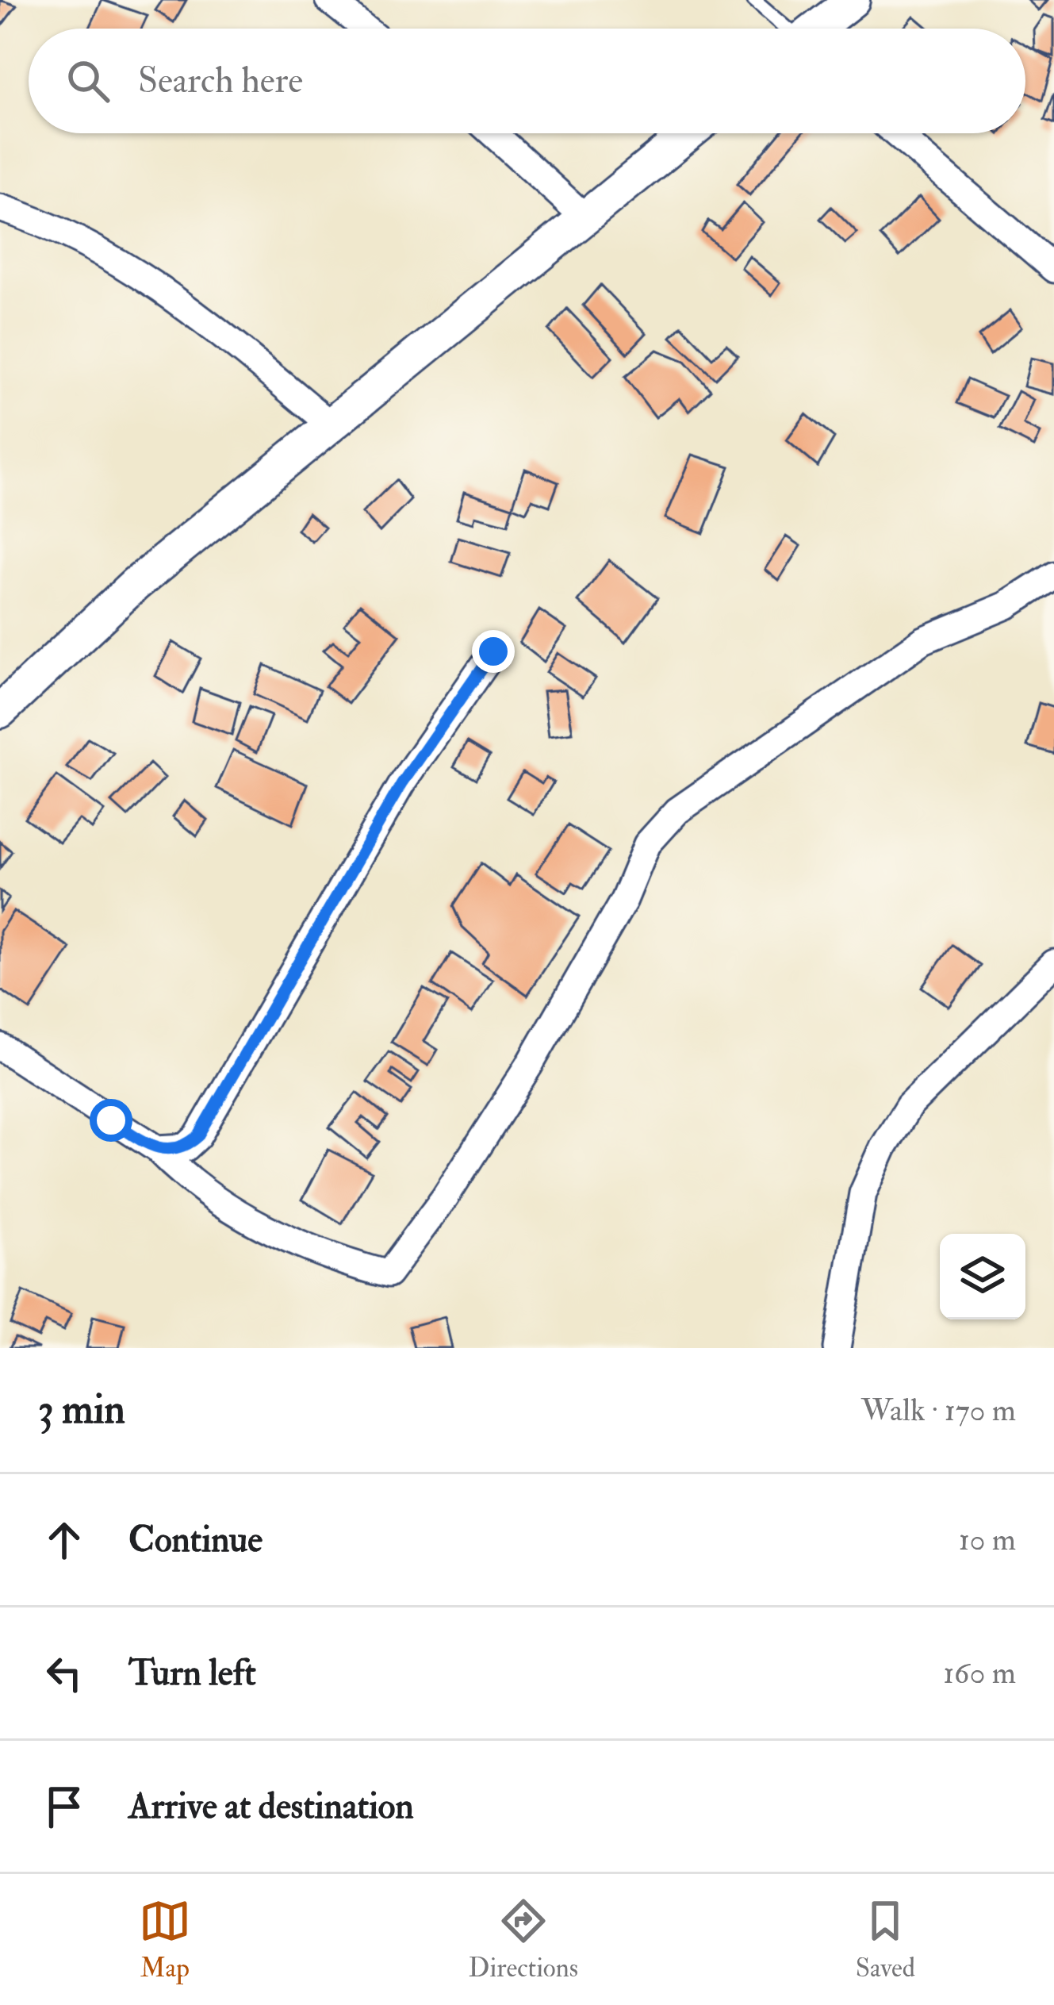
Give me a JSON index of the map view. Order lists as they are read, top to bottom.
{
  "page": {
    "search": "Search here",
    "heading": ["3 min", "Walk · 170 m"],
    "list": [
      ["Continue", "10 m"],
      ["Turn left", "160 m"],
      "Arrive at destination"
    ],
    "nav": ["Map", "Directions", "Saved"]
  }
}
